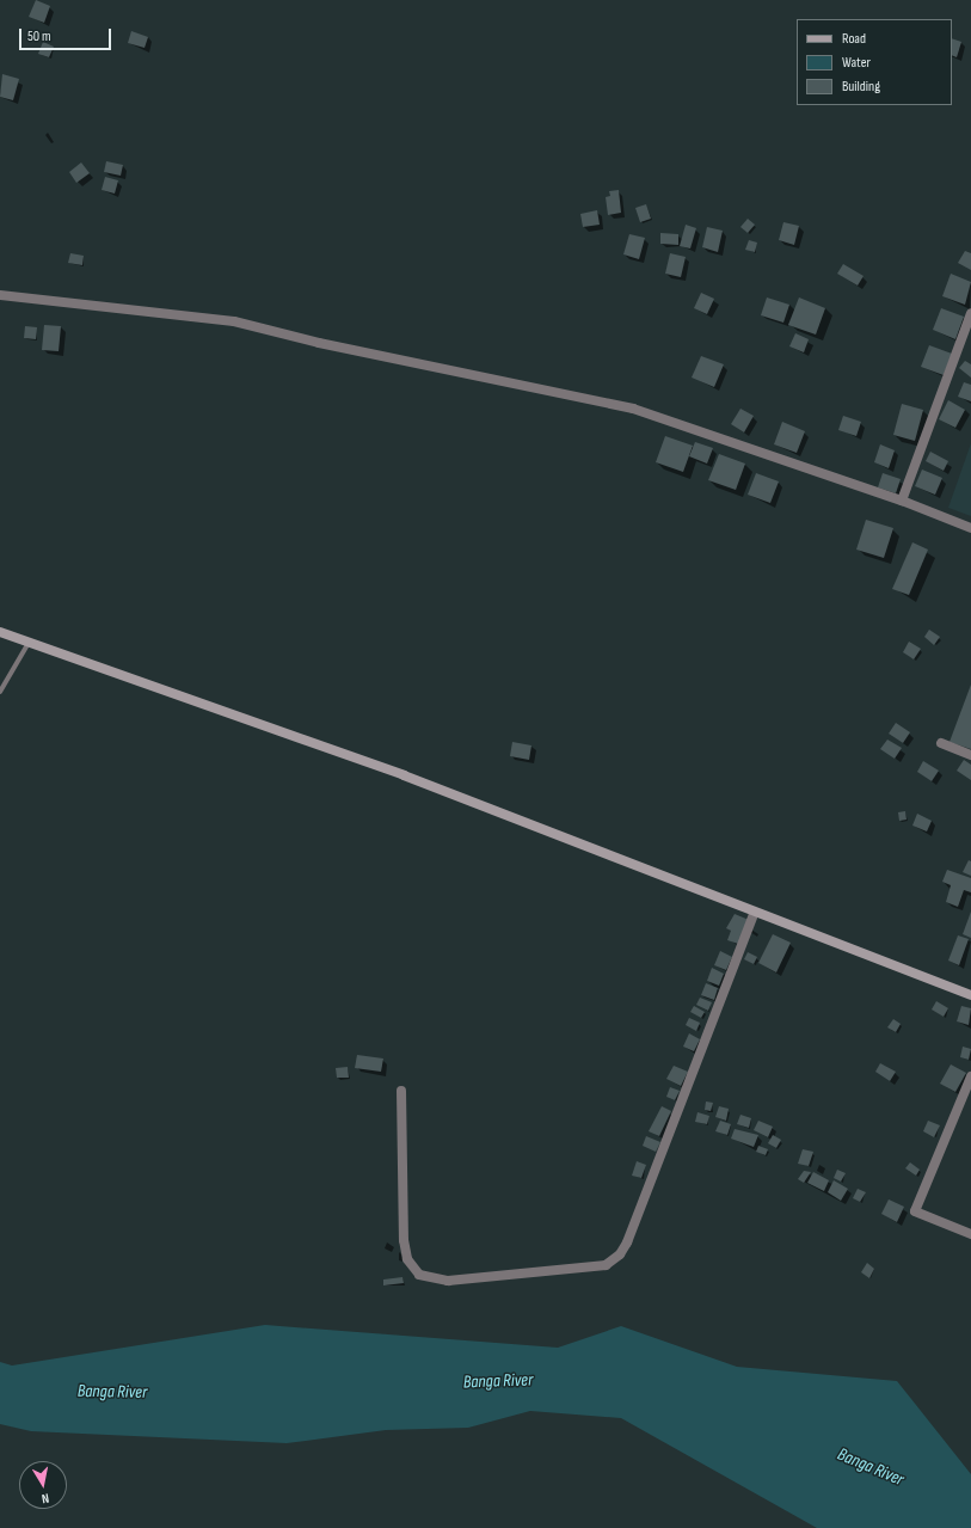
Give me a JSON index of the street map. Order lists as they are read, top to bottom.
{
  "water": ["Banga River"],
  "legend": ["Road", "Water", "Building"],
  "scale_bar": "50 m",
  "north": "bottom"
}
